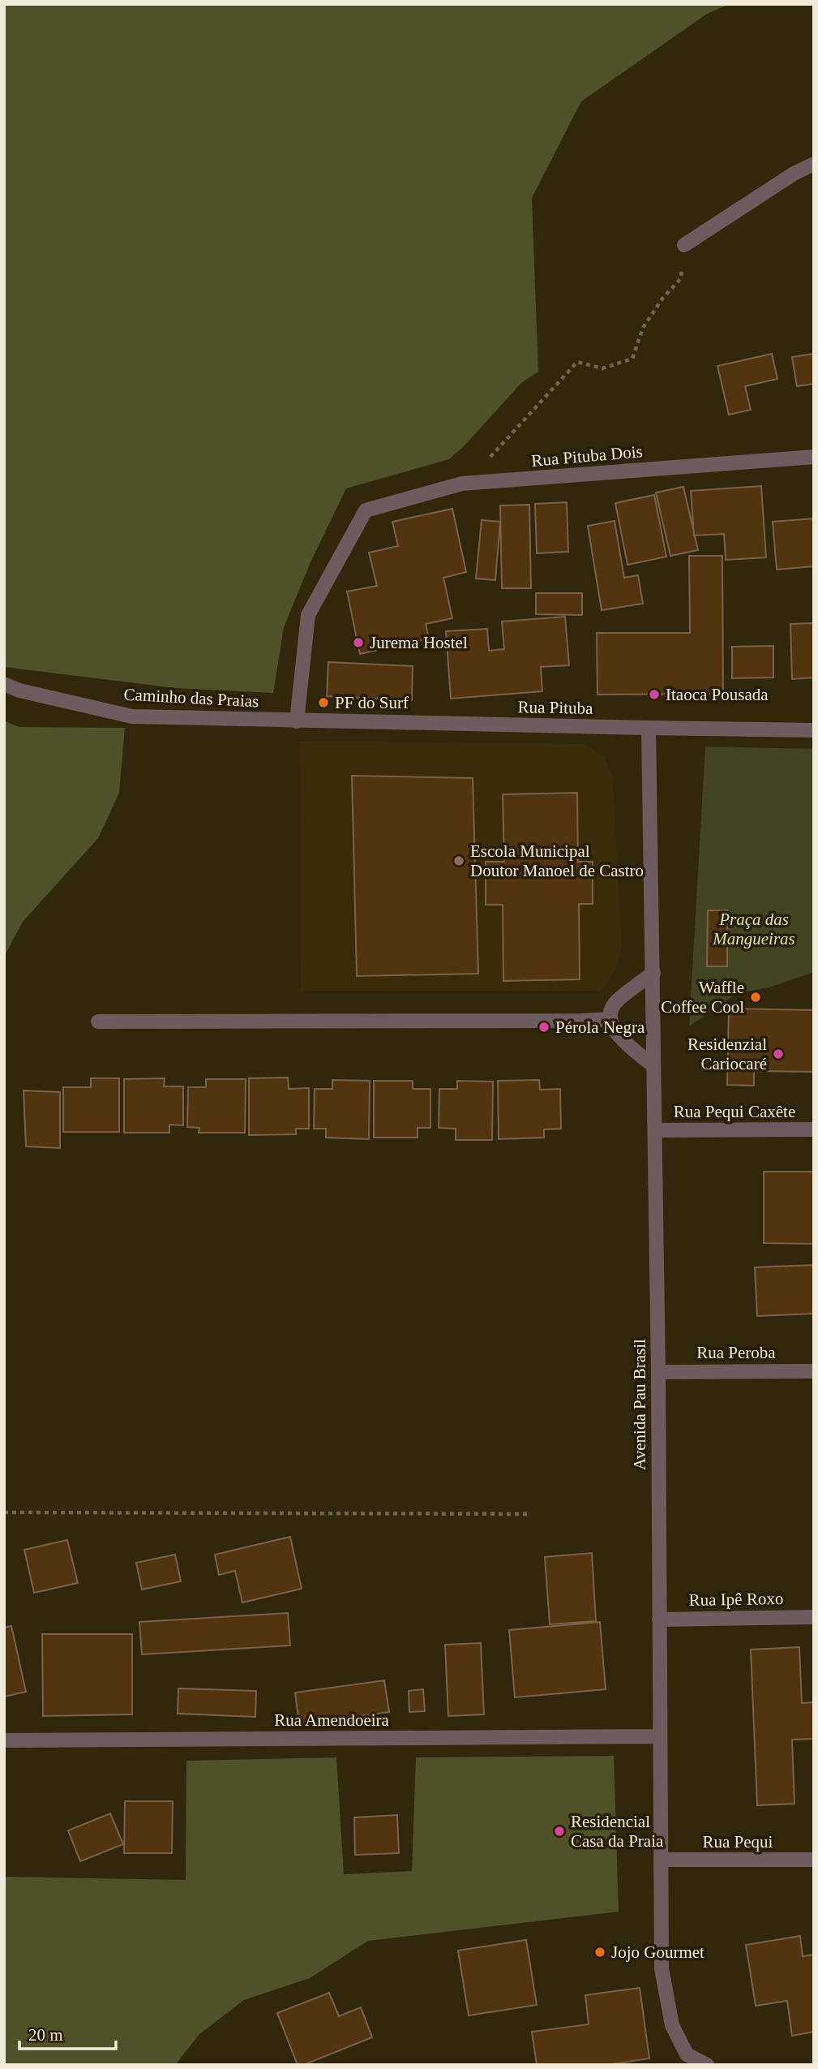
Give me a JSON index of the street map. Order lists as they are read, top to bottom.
{
  "streets": {
    "street": [
      "Rua Pituba Dois",
      "Caminho das Praias",
      "Rua Pituba",
      "Rua Pequi Caxête",
      "Rua Peroba",
      "Avenida Pau Brasil",
      "Rua Ipê Roxo",
      "Rua Amendoeira",
      "Rua Pequi"
    ]
  },
  "crossings": [
    ["Rua Pituba Dois", "Caminho das Praias"],
    ["Rua Pituba Dois", "Rua Pituba"],
    ["Caminho das Praias", "Rua Pituba"],
    ["Rua Pituba", "Avenida Pau Brasil"],
    ["Rua Pequi Caxête", "Avenida Pau Brasil"],
    ["Rua Peroba", "Avenida Pau Brasil"],
    ["Avenida Pau Brasil", "Rua Ipê Roxo"],
    ["Avenida Pau Brasil", "Rua Amendoeira"],
    ["Avenida Pau Brasil", "Rua Pequi"]
  ],
  "parks": ["Praça das Mangueiras"],
  "places": [
    "Jurema Hostel",
    "Itaoca Pousada",
    "PF do Surf",
    "Escola Municipal Doutor Manoel de Castro",
    "Waffle Coffee Cool",
    "Pérola Negra",
    "Residenzial Cariocaré",
    "Residencial Casa da Praia",
    "Jojo Gourmet"
  ],
  "scale_bar": "20 m"
}
